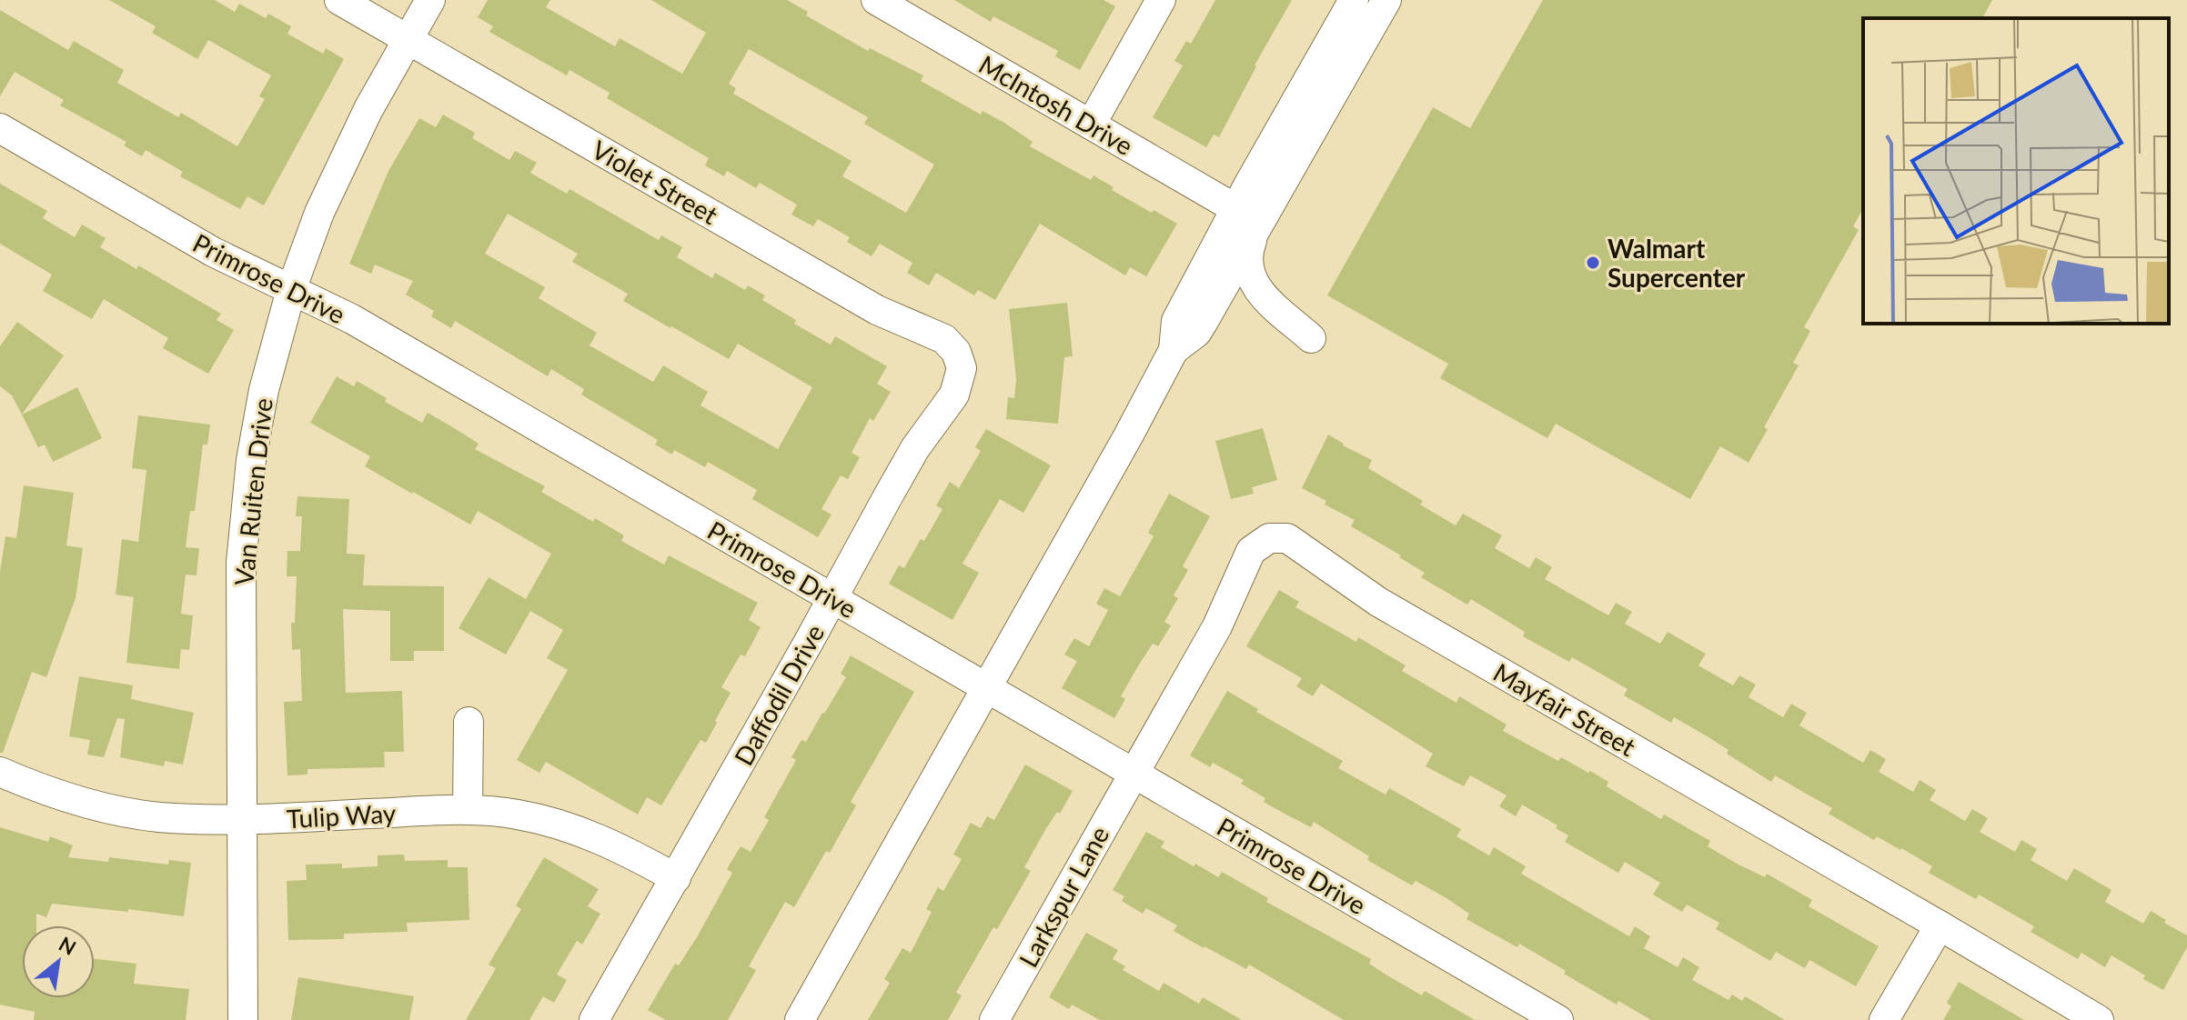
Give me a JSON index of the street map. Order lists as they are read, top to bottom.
{
  "streets": {
    "street": [
      "McIntosh Drive",
      "Violet Street",
      "Primrose Drive",
      "Van Ruiten Drive",
      "Daffodil Drive",
      "Mayfair Street",
      "Tulip Way",
      "Larkspur Lane"
    ]
  },
  "crossings": [
    ["Violet Street", "Van Ruiten Drive"],
    ["Violet Street", "Daffodil Drive"],
    ["Primrose Drive", "Van Ruiten Drive"],
    ["Primrose Drive", "Daffodil Drive"],
    ["Primrose Drive", "Mayfair Street"],
    ["Primrose Drive", "Larkspur Lane"],
    ["Van Ruiten Drive", "Tulip Way"],
    ["Daffodil Drive", "Tulip Way"],
    ["Mayfair Street", "Larkspur Lane"]
  ],
  "places": ["Walmart Supercenter"],
  "north": "top right"
}
